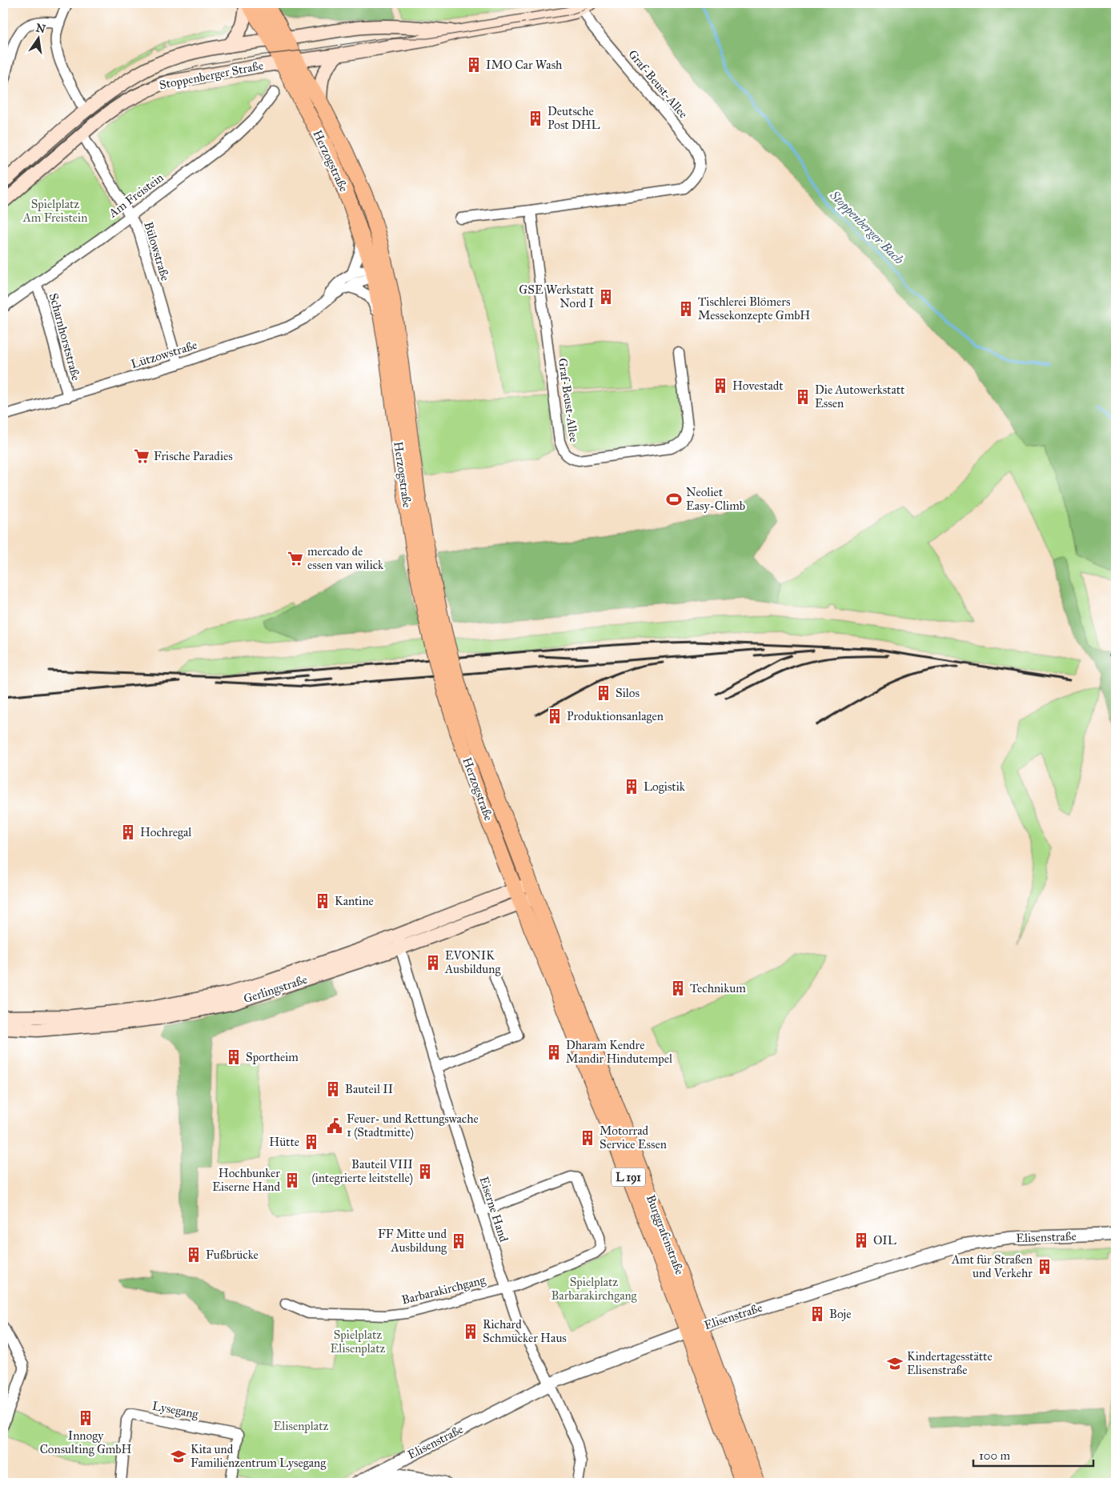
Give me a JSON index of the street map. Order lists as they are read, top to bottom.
{
  "streets": {
    "main road": [
      "Stoppenberger Straße",
      "Herzogstraße",
      "Gerlingstraße",
      "L 191",
      "Burggrafenstraße"
    ],
    "street": [
      "Graf-Beust-Allee",
      "Am Freistein",
      "Bülowstraße",
      "Scharnhorststraße",
      "Lützowstraße",
      "Eiserne Hand",
      "Elisenstraße",
      "Barbarakirchgang",
      "Lysegang"
    ]
  },
  "crossings": [
    ["Stoppenberger Straße", "Graf-Beust-Allee"],
    ["Stoppenberger Straße", "Herzogstraße"],
    ["Stoppenberger Straße", "Bülowstraße"],
    ["Herzogstraße", "Lützowstraße"],
    ["Herzogstraße", "Gerlingstraße"],
    ["Herzogstraße", "Burggrafenstraße"],
    ["Am Freistein", "Bülowstraße"],
    ["Am Freistein", "Scharnhorststraße"],
    ["Bülowstraße", "Lützowstraße"],
    ["Scharnhorststraße", "Lützowstraße"],
    ["Gerlingstraße", "Eiserne Hand"],
    ["Gerlingstraße", "Burggrafenstraße"],
    ["Eiserne Hand", "Elisenstraße"],
    ["Eiserne Hand", "Barbarakirchgang"],
    ["Burggrafenstraße", "Elisenstraße"]
  ],
  "water": ["Stoppenberger Bach"],
  "parks": [
    "Spielplatz Am Freistein",
    "Spielplatz Barbarakirchgang",
    "Spielplatz Elisenplatz",
    "Elisenplatz"
  ],
  "places": {
    "building": [
      "IMO Car Wash",
      "Deutsche Post DHL",
      "GSE Werkstatt Nord I",
      "Tischlerei Blömers Messekonzepte GmbH",
      "Hovestadt",
      "Die Autowerkstatt Essen",
      "Silos",
      "Produktionsanlagen",
      "Logistik",
      "Hochregal",
      "Kantine",
      "EVONIK Ausbildung",
      "Technikum",
      "Dharam Kendre Mandir Hindutempel",
      "Sportheim",
      "Bauteil II",
      "Motorrad Service Essen",
      "Hütte",
      "Bauteil VIII (integrierte leitstelle)",
      "Hochbunker Eiserne Hand",
      "OIL",
      "FF Mitte und Ausbildung",
      "Fußbrücke",
      "Amt für Straßen und Verkehr",
      "Boje",
      "Richard Schmücker Haus",
      "Innogy Consulting GmbH"
    ],
    "supermarket": ["Frische Paradies", "mercado de essen van wilick"],
    "sports": ["Neoliet Easy-Climb"],
    "public building": ["Feuer- und Rettungswache 1 (Stadtmitte)"],
    "school or university": ["Kindertagesstätte Elisenstraße", "Kita und Familienzentrum Lysegang"]
  },
  "scale_bar": "100 m",
  "north": "top"
}
